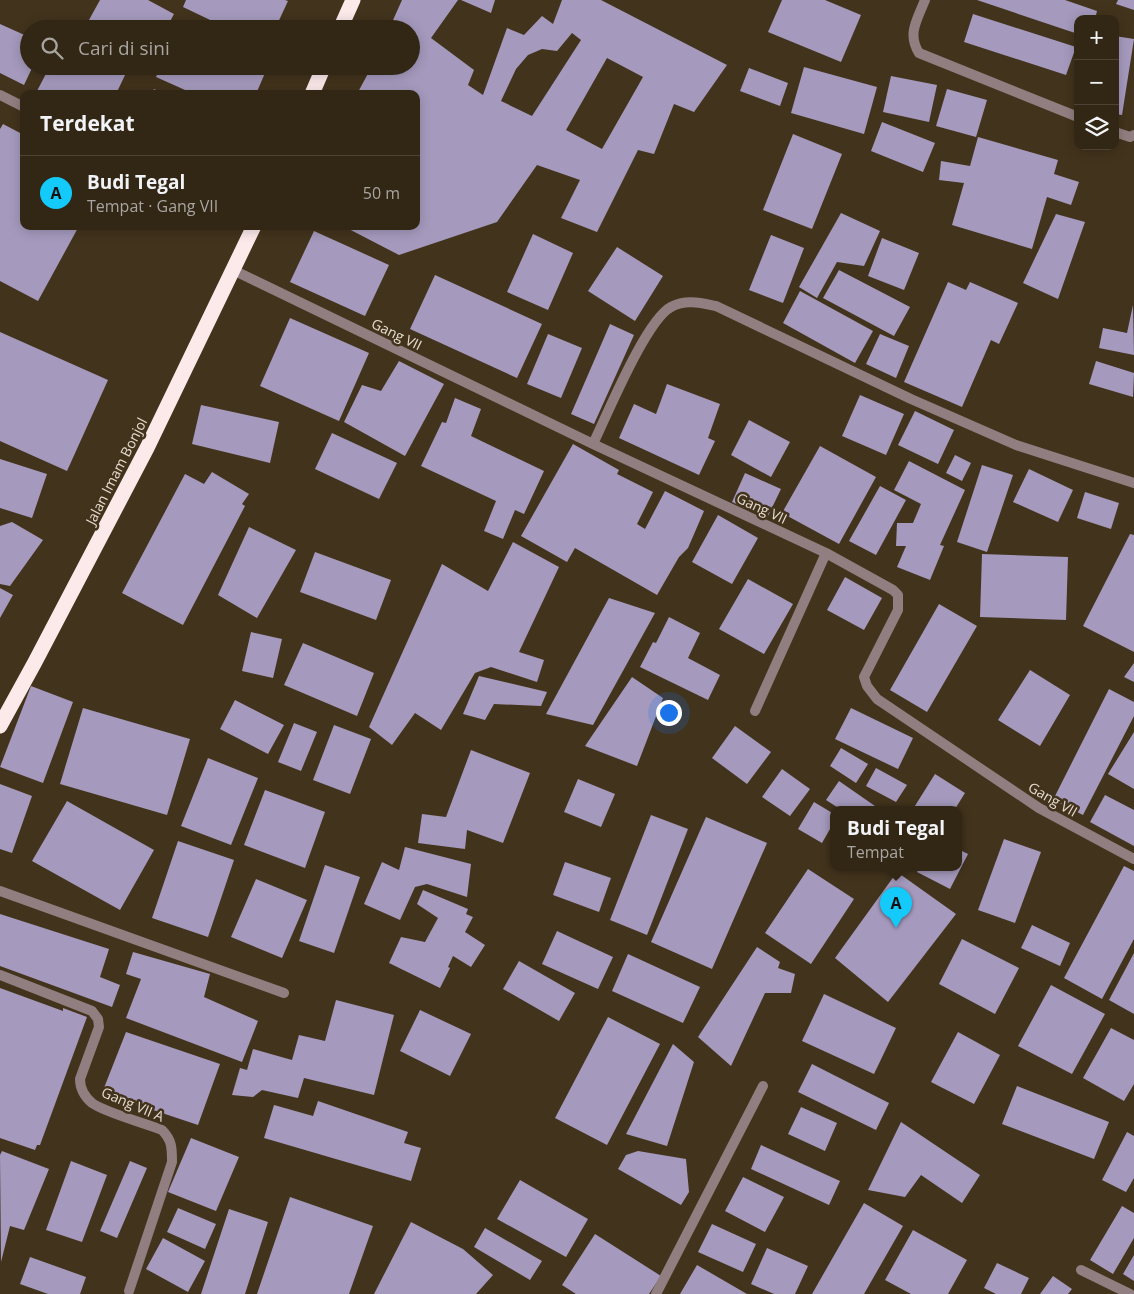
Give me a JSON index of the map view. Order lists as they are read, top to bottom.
{
  "streets": {
    "highway": ["Jalan Imam Bonjol"],
    "street": ["Gang VII", "Gang VII A"]
  },
  "crossings": [
    ["Gang VII", "Jalan Imam Bonjol"]
  ],
  "page": {
    "map_buttons": ["+", "−"],
    "search": "Cari di sini",
    "heading": "Terdekat",
    "list": [
      {
        "mark": "A",
        "name": "Budi Tegal",
        "note": "Tempat · Gang VII",
        "value": "50 m"
      }
    ],
    "popup": ["Budi Tegal", "Tempat"],
    "pins": "A"
  }
}
